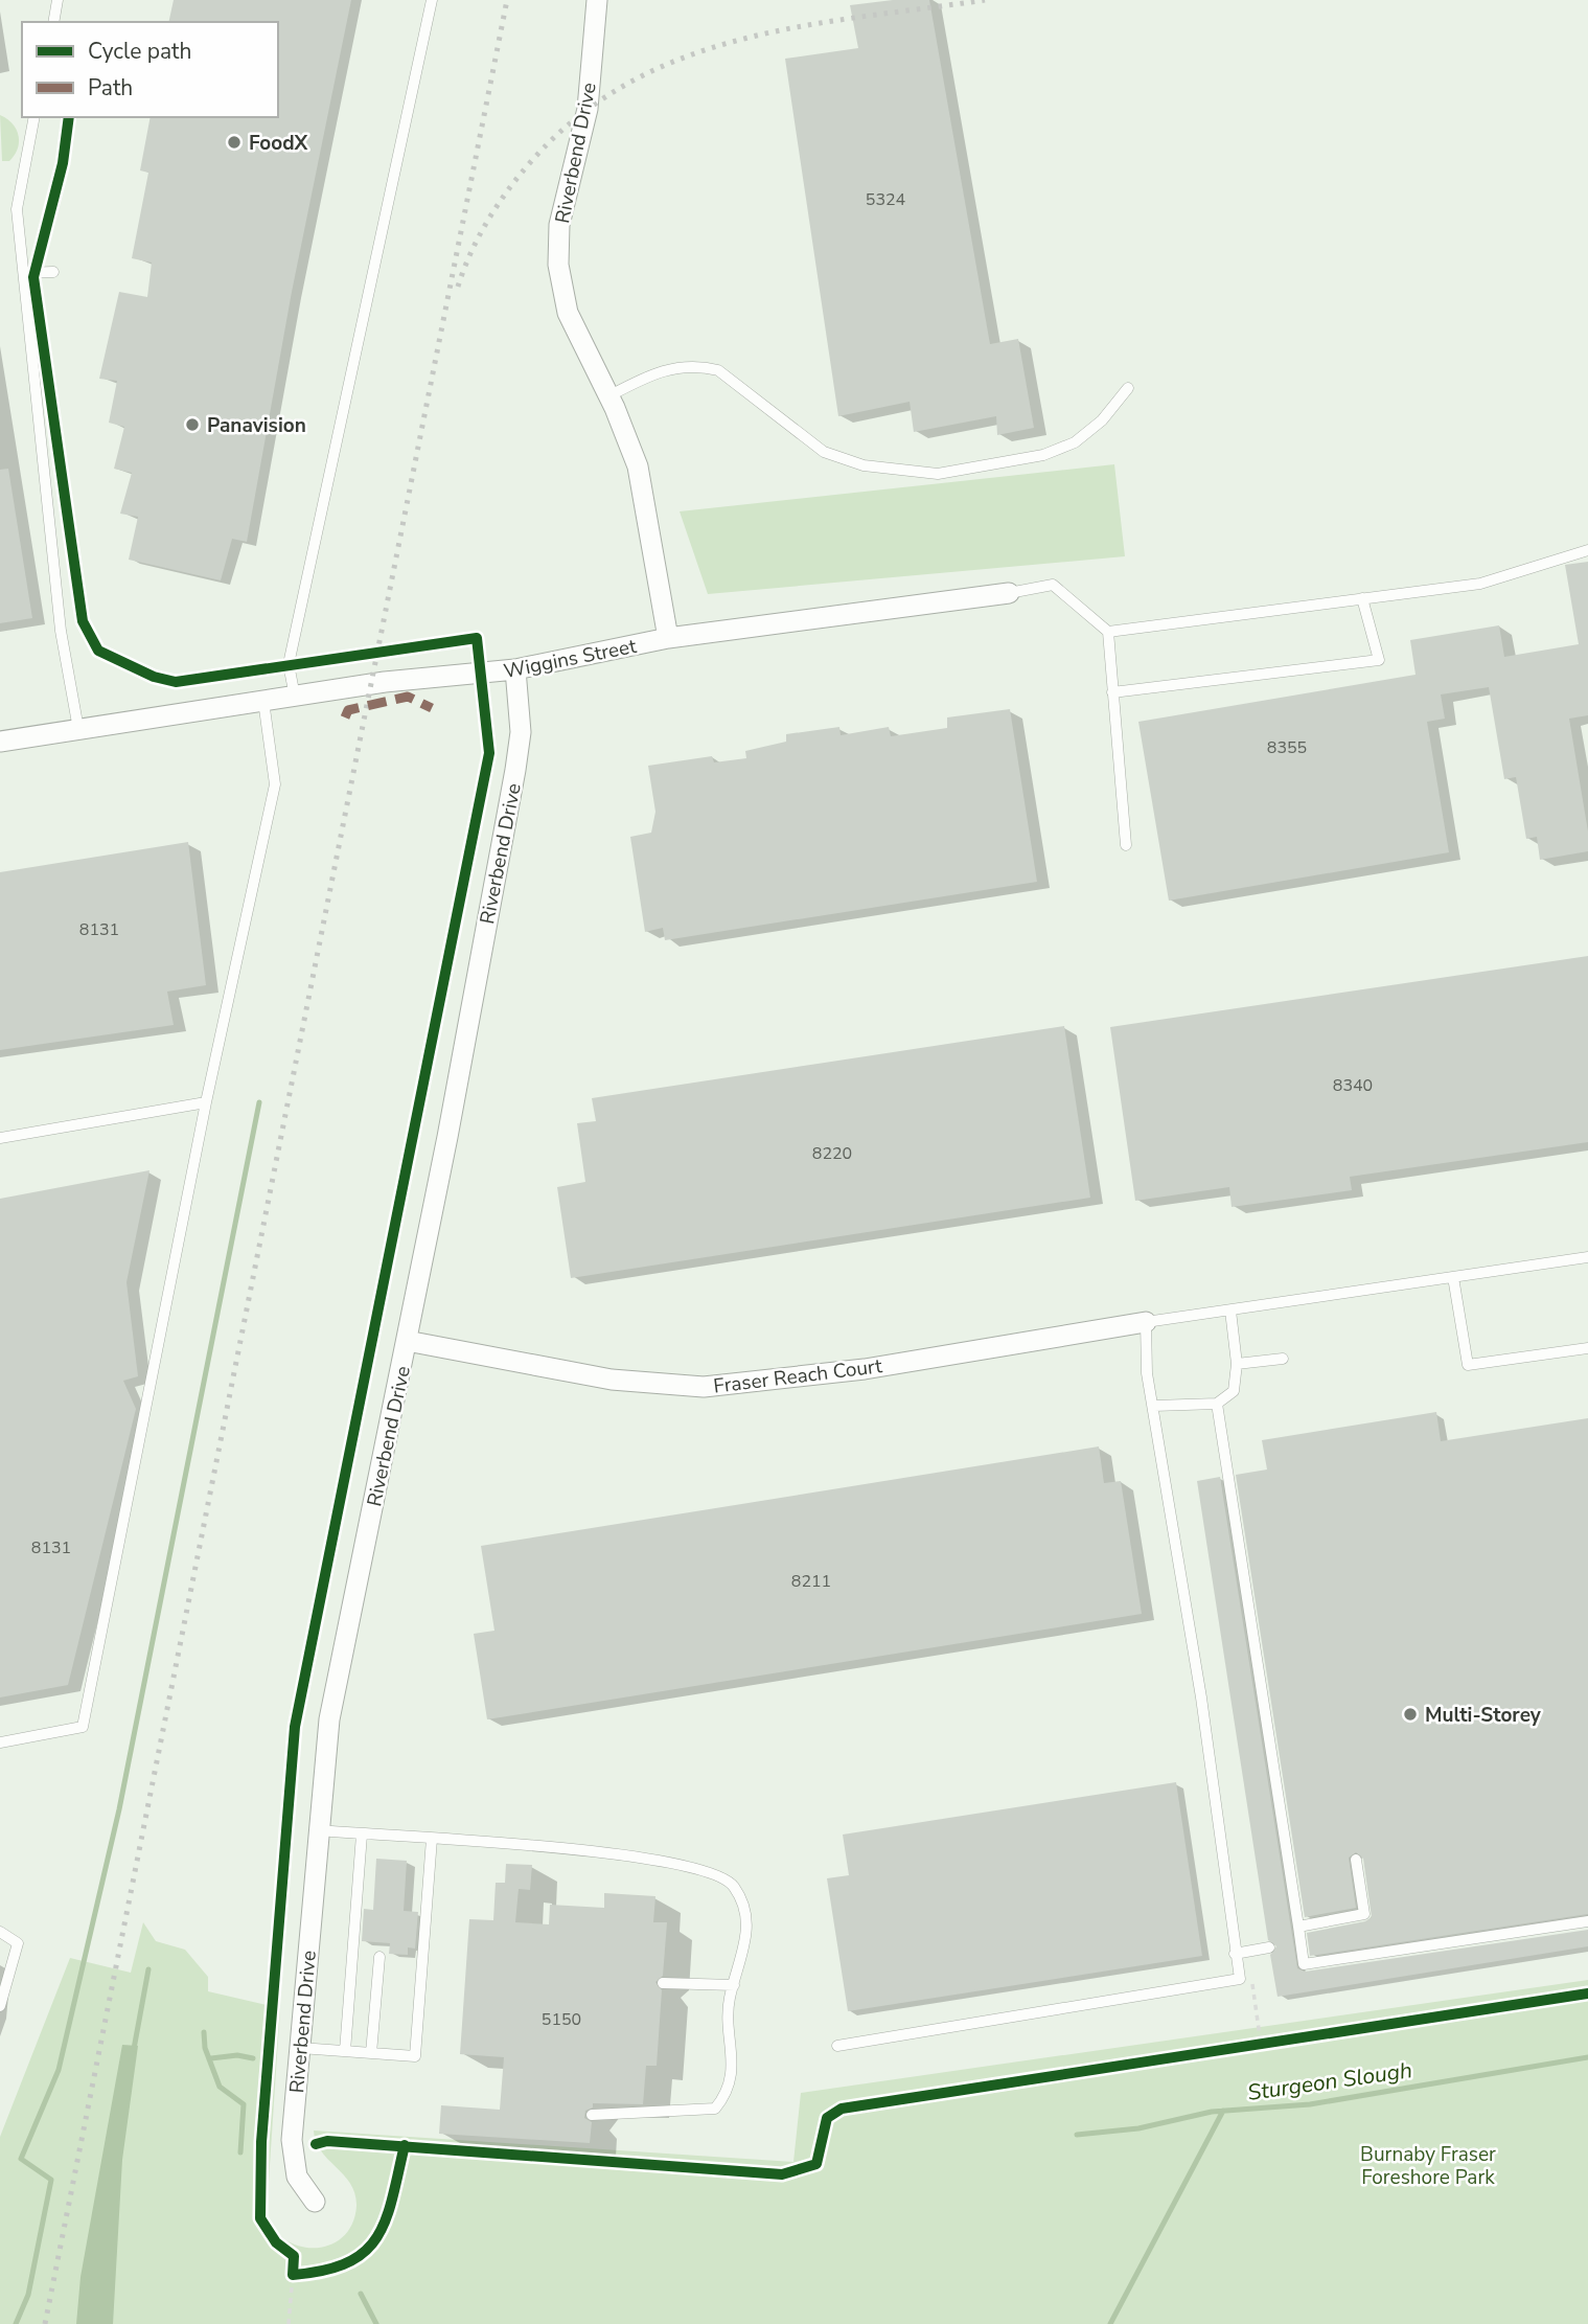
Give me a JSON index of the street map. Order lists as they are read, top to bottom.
{
  "streets": {
    "street": ["Riverbend Drive", "Wiggins Street", "Fraser Reach Court"]
  },
  "crossings": [
    ["Riverbend Drive", "Wiggins Street"],
    ["Riverbend Drive", "Fraser Reach Court"]
  ],
  "water": ["Sturgeon Slough"],
  "parks": ["Burnaby Fraser Foreshore Park"],
  "places": ["FoodX", "Panavision", "Multi-Storey"],
  "house_numbers": [
    "5324",
    "8355",
    "8131",
    "8340",
    "8220",
    "8131",
    "8211",
    "5150"
  ],
  "legend": ["Cycle path", "Path"]
}
